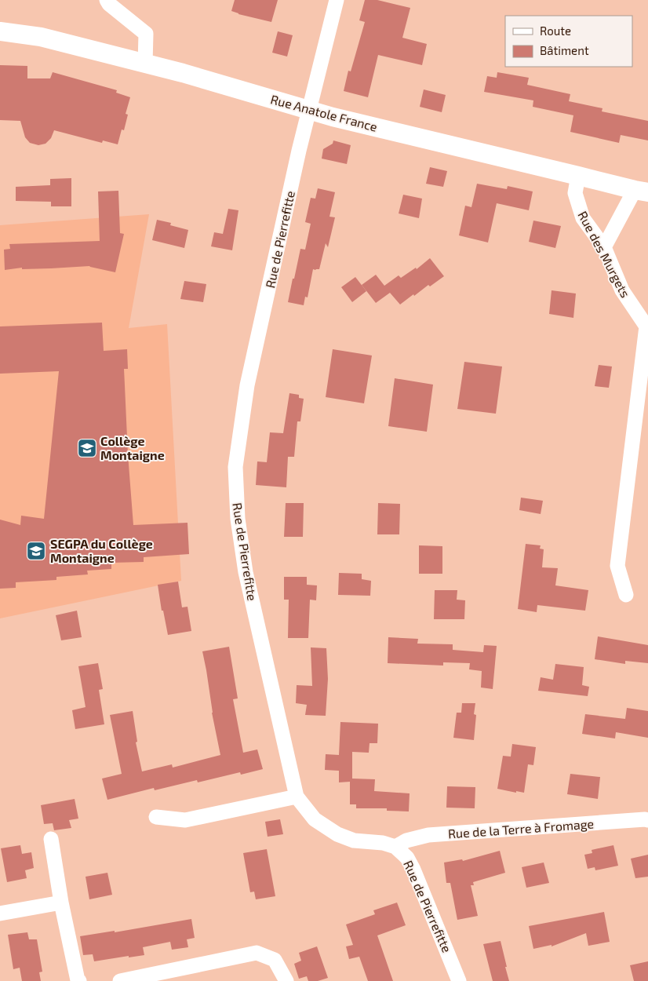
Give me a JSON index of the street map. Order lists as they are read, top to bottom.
{
  "streets": {
    "street": [
      "Rue Anatole France",
      "Rue de Pierrefitte",
      "Rue des Murgets",
      "Rue de la Terre à Fromage"
    ]
  },
  "crossings": [
    ["Rue Anatole France", "Rue de Pierrefitte"],
    ["Rue Anatole France", "Rue des Murgets"],
    ["Rue de Pierrefitte", "Rue de la Terre à Fromage"]
  ],
  "places": {
    "school or university": ["Collège Montaigne", "SEGPA du Collège Montaigne"]
  },
  "legend": ["Route", "Bâtiment"]
}
